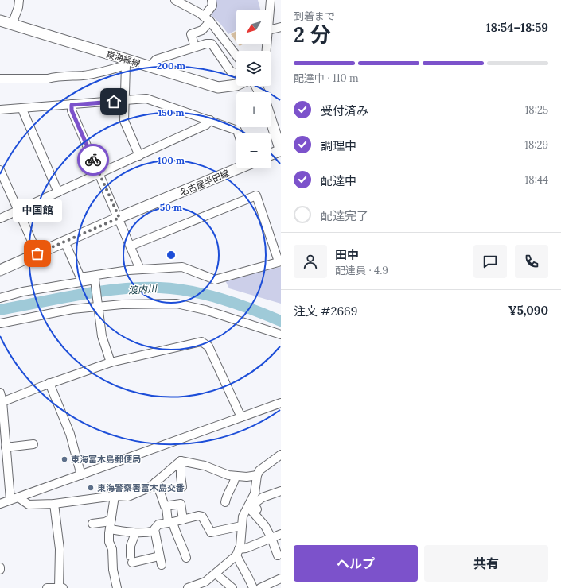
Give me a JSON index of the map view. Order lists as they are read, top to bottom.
{
  "streets": {
    "main road": ["東海緑線", "名古屋半田線"]
  },
  "water": ["渡内川"],
  "places": ["中国館", "東海富木島郵便局", "東海警察署富木島交番"],
  "north": "bottom left",
  "page": {
    "heading": ["2 分", "到着まで", "18:54–18:59"],
    "panel": [
      "田中",
      "配達員 · 4.9",
      "注文 #2669",
      "¥5,090"
    ],
    "map_buttons": ["+", "−"],
    "bar": "配達中 · 110 m",
    "list": [
      ["受付済み", "18:25"],
      ["調理中", "18:29"],
      ["配達中", "18:44"],
      "配達完了"
    ],
    "bubble": "中国館",
    "buttons": ["ヘルプ", "共有"]
  },
  "rings": [
    "200 m",
    "150 m",
    "100 m",
    "50 m"
  ]
}
